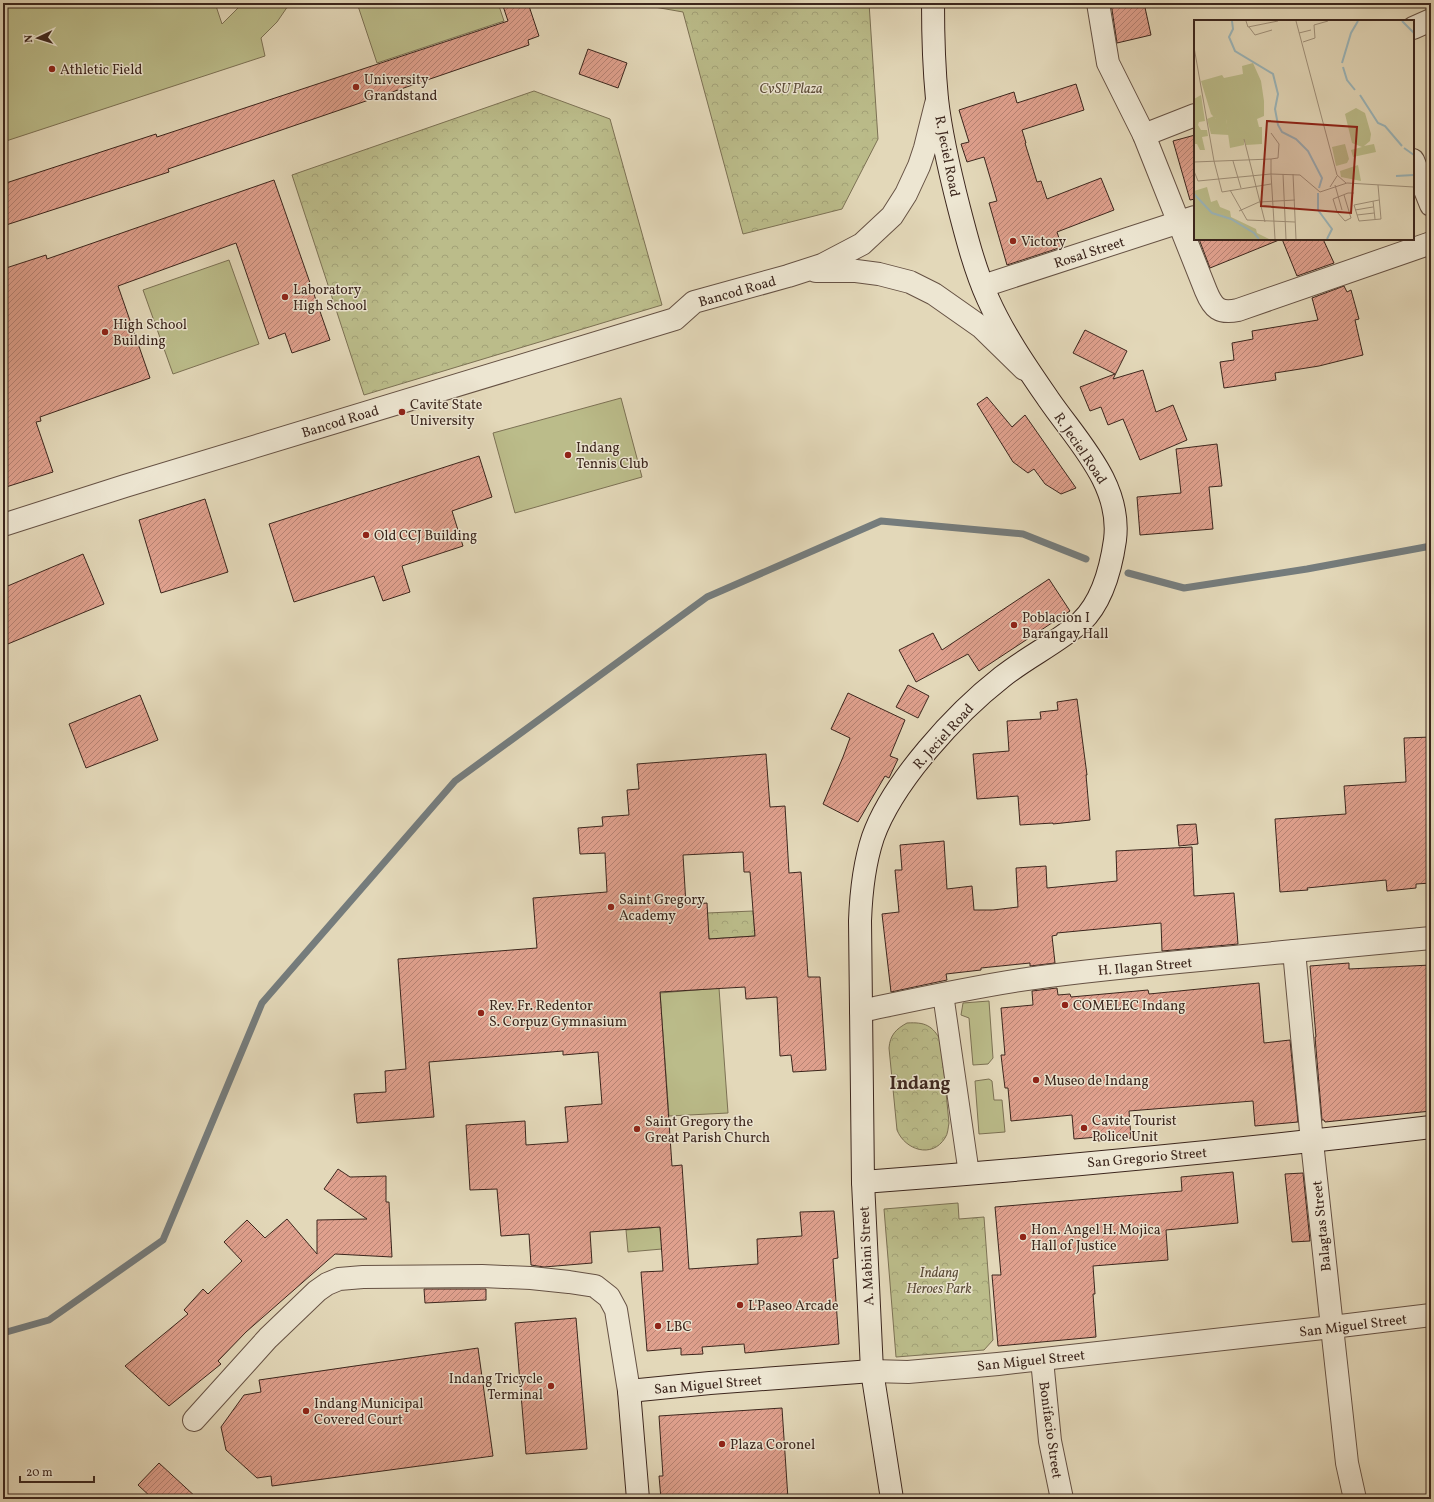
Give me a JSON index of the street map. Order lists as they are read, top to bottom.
{
  "streets": {
    "street": [
      "R. Jeciel Road",
      "Rosal Street",
      "Bancod Road",
      "H. Ilagan Street",
      "San Gregorio Street",
      "Balagtas Street",
      "A. Mabini Street",
      "San Miguel Street",
      "Bonifacio Street"
    ]
  },
  "crossings": [
    ["R. Jeciel Road", "Rosal Street"],
    ["R. Jeciel Road", "Bancod Road"],
    ["R. Jeciel Road", "H. Ilagan Street"],
    ["R. Jeciel Road", "A. Mabini Street"],
    ["H. Ilagan Street", "Balagtas Street"],
    ["H. Ilagan Street", "A. Mabini Street"],
    ["San Gregorio Street", "Balagtas Street"],
    ["San Gregorio Street", "A. Mabini Street"],
    ["Balagtas Street", "San Miguel Street"],
    ["A. Mabini Street", "San Miguel Street"],
    ["San Miguel Street", "Bonifacio Street"]
  ],
  "districts": ["Indang"],
  "parks": ["CvSU Plaza", "Indang Heroes Park"],
  "places": [
    "Athletic Field",
    "University Grandstand",
    "Victory",
    "Laboratory High School",
    "High School Building",
    "Cavite State University",
    "Indang Tennis Club",
    "Old CCJ Building",
    "Poblacion I Barangay Hall",
    "Saint Gregory Academy",
    "COMELEC Indang",
    "Rev. Fr. Redentor S. Corpuz Gymnasium",
    "Museo de Indang",
    "Cavite Tourist Police Unit",
    "Saint Gregory the Great Parish Church",
    "Hon. Angel H. Mojica Hall of Justice",
    "L'Paseo Arcade",
    "LBC",
    "Indang Tricycle Terminal",
    "Indang Municipal Covered Court",
    "Plaza Coronel"
  ],
  "scale_bar": "20 m",
  "north": "left"
}
